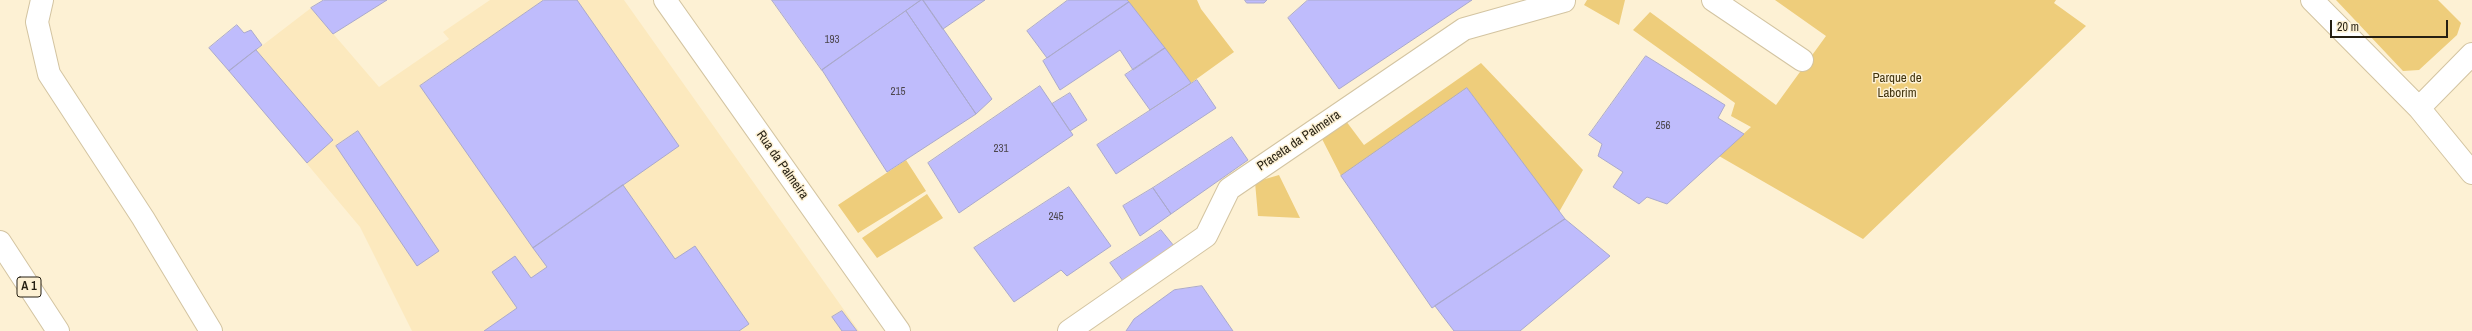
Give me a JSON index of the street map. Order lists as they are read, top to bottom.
{
  "streets": {
    "main road": ["Praceta da Palmeira", "Rua da Palmeira", "A 1"]
  },
  "parks": ["Parque de Laborim"],
  "house_numbers": [
    "193",
    "215",
    "256",
    "231",
    "245"
  ],
  "scale_bar": "20 m"
}
